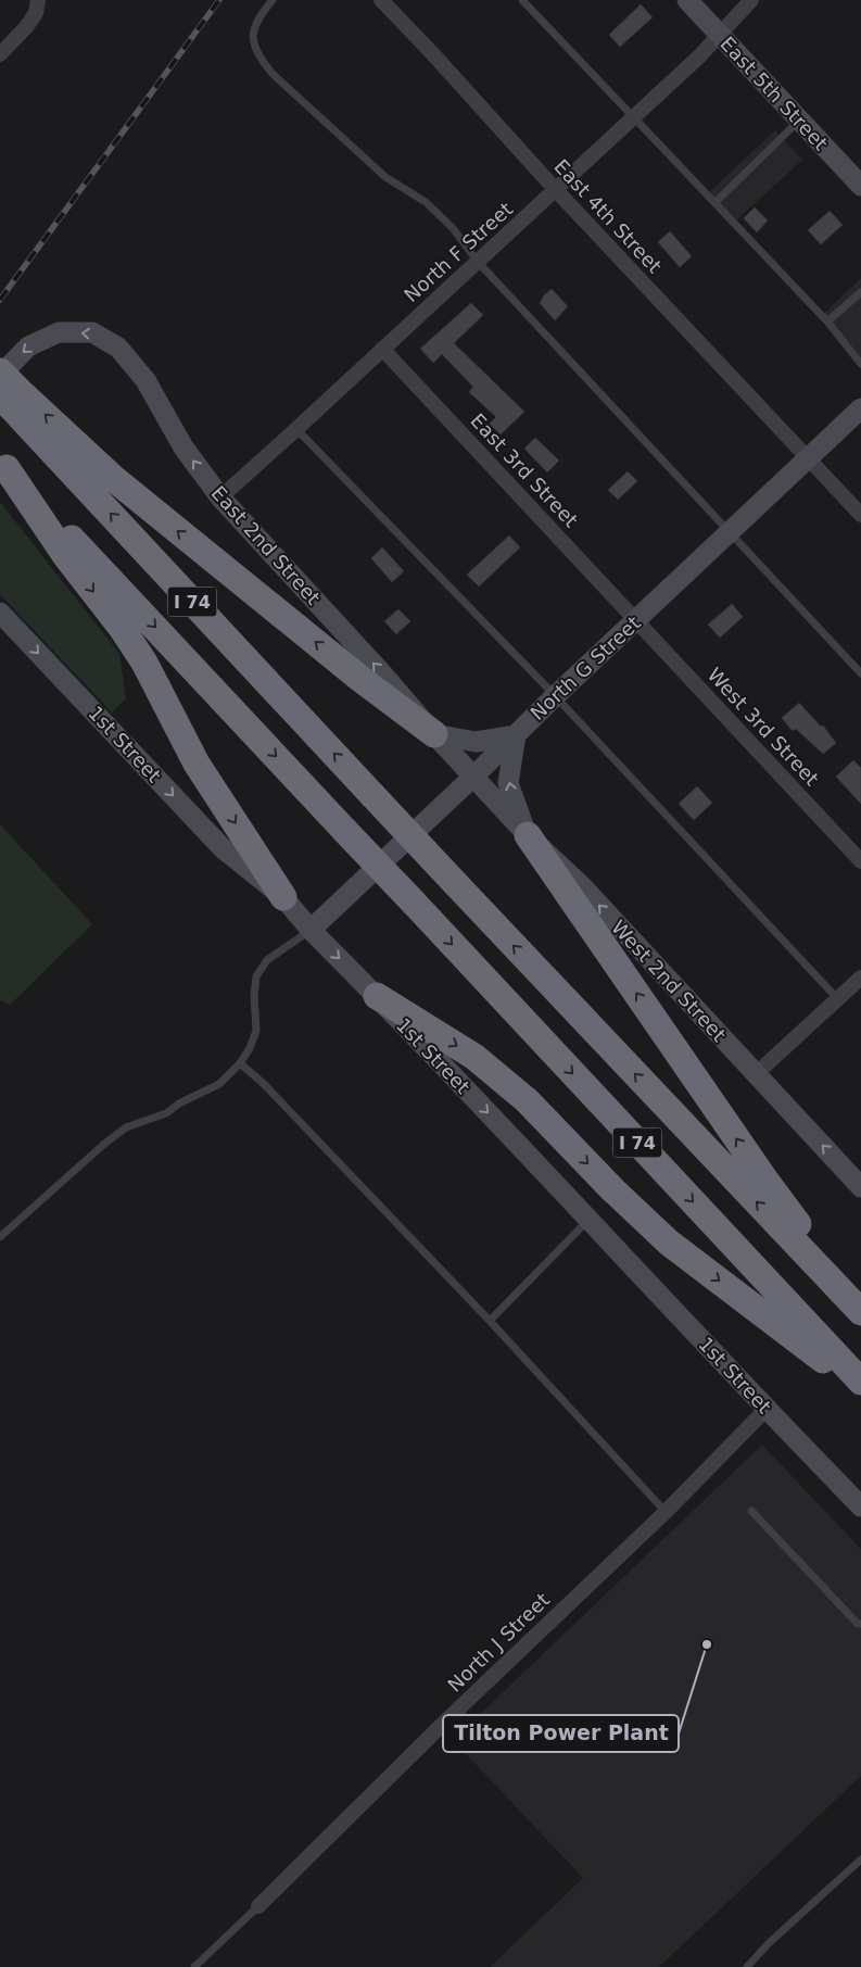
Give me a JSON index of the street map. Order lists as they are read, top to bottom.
{
  "streets": {
    "highway": ["I 74"],
    "street": [
      "East 5th Street",
      "East 4th Street",
      "North F Street",
      "East 3rd Street",
      "East 2nd Street",
      "North G Street",
      "West 3rd Street",
      "1st Street",
      "West 2nd Street",
      "North J Street"
    ]
  },
  "crossings": [
    ["East 5th Street", "North F Street"],
    ["East 4th Street", "North F Street"],
    ["East 4th Street", "North G Street"],
    ["North F Street", "East 3rd Street"],
    ["North F Street", "East 2nd Street"],
    ["East 3rd Street", "North G Street"],
    ["East 3rd Street", "West 3rd Street"],
    ["East 2nd Street", "North G Street"],
    ["East 2nd Street", "West 2nd Street"],
    ["North G Street", "West 3rd Street"],
    ["North G Street", "1st Street"],
    ["North G Street", "West 2nd Street"],
    ["1st Street", "North J Street"]
  ],
  "one_way": ["East 2nd Street", "1st Street", "West 2nd Street"],
  "places": ["Tilton Power Plant"]
}
